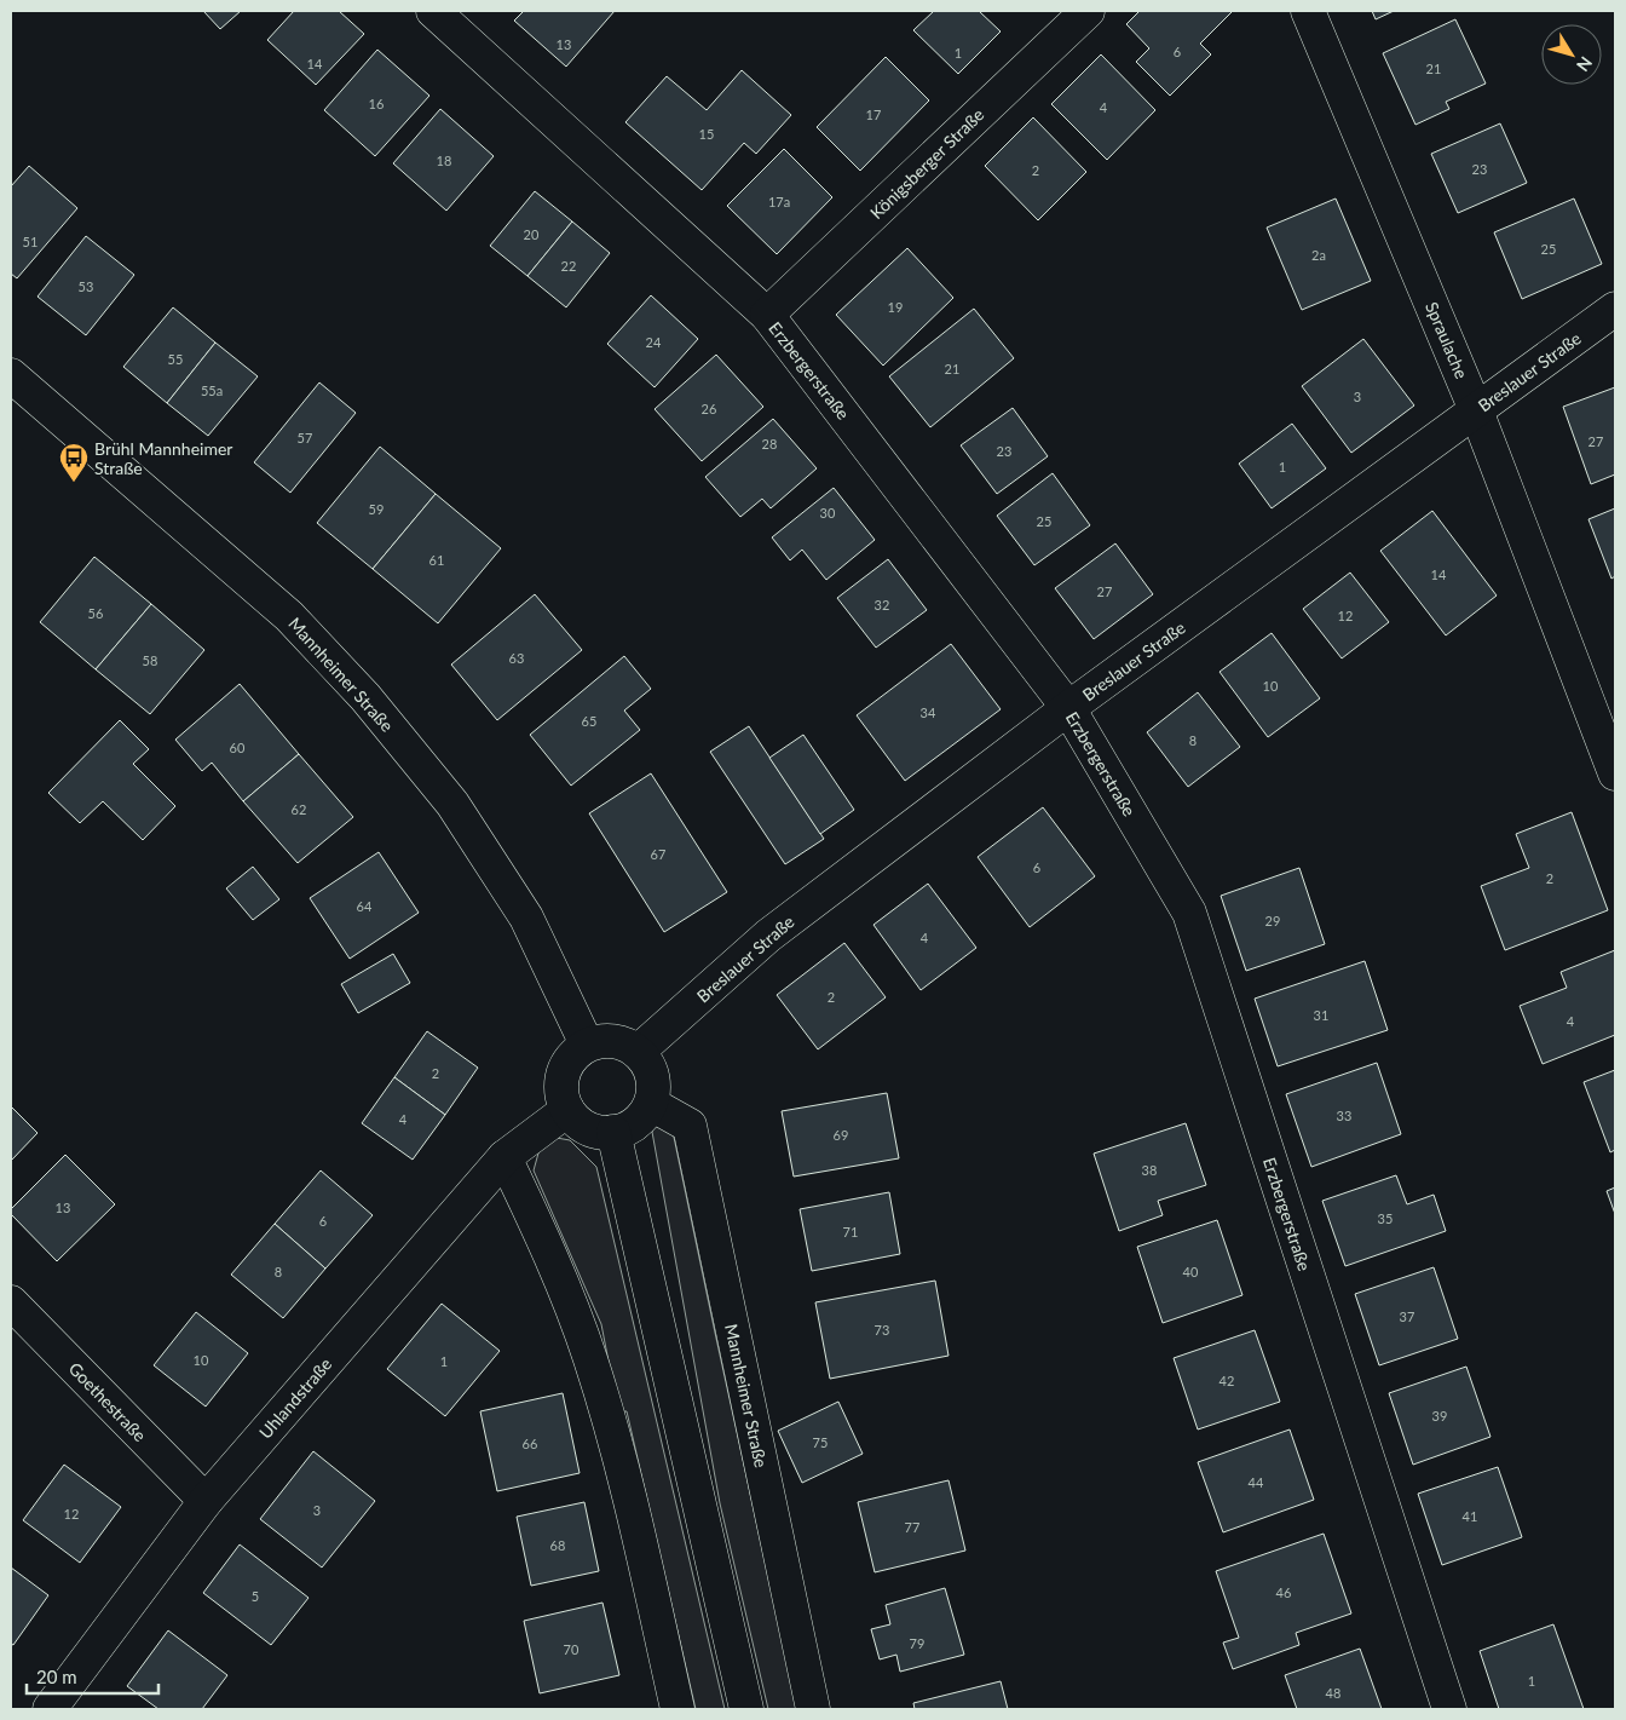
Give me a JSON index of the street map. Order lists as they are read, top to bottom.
{
  "streets": {
    "street": [
      "Königsberger Straße",
      "Spraulache",
      "Erzbergerstraße",
      "Breslauer Straße",
      "Mannheimer Straße",
      "Uhlandstraße",
      "Goethestraße"
    ]
  },
  "crossings": [
    ["Königsberger Straße", "Erzbergerstraße"],
    ["Spraulache", "Breslauer Straße"],
    ["Erzbergerstraße", "Breslauer Straße"],
    ["Breslauer Straße", "Mannheimer Straße"],
    ["Breslauer Straße", "Uhlandstraße"],
    ["Mannheimer Straße", "Uhlandstraße"],
    ["Uhlandstraße", "Goethestraße"]
  ],
  "places": {
    "bus stop": ["Brühl Mannheimer Straße"]
  },
  "house_numbers": [
    "13",
    "6",
    "1",
    "14",
    "21",
    "16",
    "4",
    "17",
    "15",
    "18",
    "23",
    "2",
    "17a",
    "20",
    "51",
    "25",
    "2a",
    "22",
    "53",
    "19",
    "24",
    "55",
    "21",
    "55a",
    "3",
    "26",
    "57",
    "27",
    "28",
    "23",
    "1",
    "59",
    "30",
    "25",
    "61",
    "14",
    "27",
    "32",
    "56",
    "12",
    "63",
    "58",
    "10",
    "34",
    "65",
    "8",
    "60",
    "62",
    "67",
    "6",
    "2",
    "64",
    "29",
    "4",
    "2",
    "31",
    "4",
    "2",
    "33",
    "4",
    "69",
    "38",
    "13",
    "35",
    "6",
    "71",
    "8",
    "40",
    "37",
    "73",
    "10",
    "1",
    "42",
    "39",
    "75",
    "66",
    "44",
    "3",
    "12",
    "41",
    "77",
    "68",
    "46",
    "5",
    "79",
    "70",
    "1",
    "48"
  ],
  "scale_bar": "20 m",
  "north": "bottom right"
}
